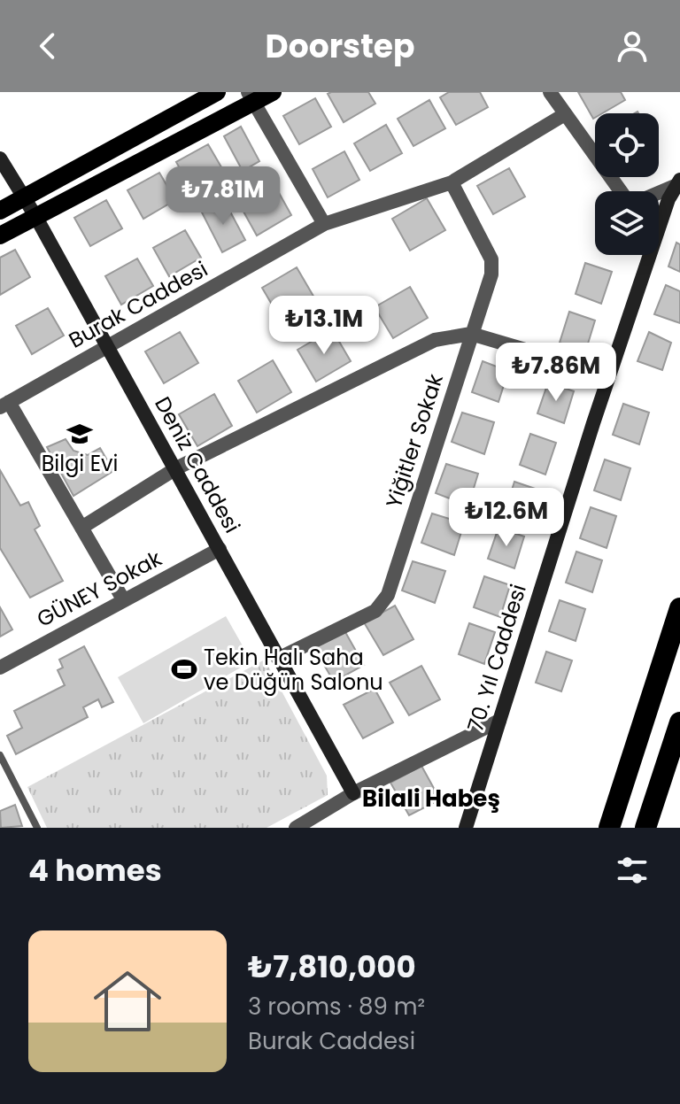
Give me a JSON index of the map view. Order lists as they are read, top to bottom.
{
  "streets": {
    "street": [
      "Burak Caddesi",
      "Yiğitler Sokak",
      "Deniz Caddesi",
      "GÜNEY Sokak",
      "70. Yıl Caddesi"
    ]
  },
  "crossings": [
    ["Burak Caddesi", "Yiğitler Sokak"],
    ["Burak Caddesi", "Deniz Caddesi"],
    ["Yiğitler Sokak", "Deniz Caddesi"],
    ["Deniz Caddesi", "GÜNEY Sokak"]
  ],
  "districts": ["Bilali Habeş"],
  "places": {
    "school or university": ["Bilgi Evi"],
    "sports": ["Tekin Halı Saha ve Düğün Salonu"]
  },
  "page": {
    "header": "Doorstep",
    "price": [
      "₺7.81M",
      "₺13.1M",
      "₺7.86M",
      "₺12.6M"
    ],
    "heading": "4 homes",
    "list": [
      {
        "name": "₺7,810,000",
        "note": "3 rooms · 89 m² · Burak Caddesi"
      }
    ]
  }
}
